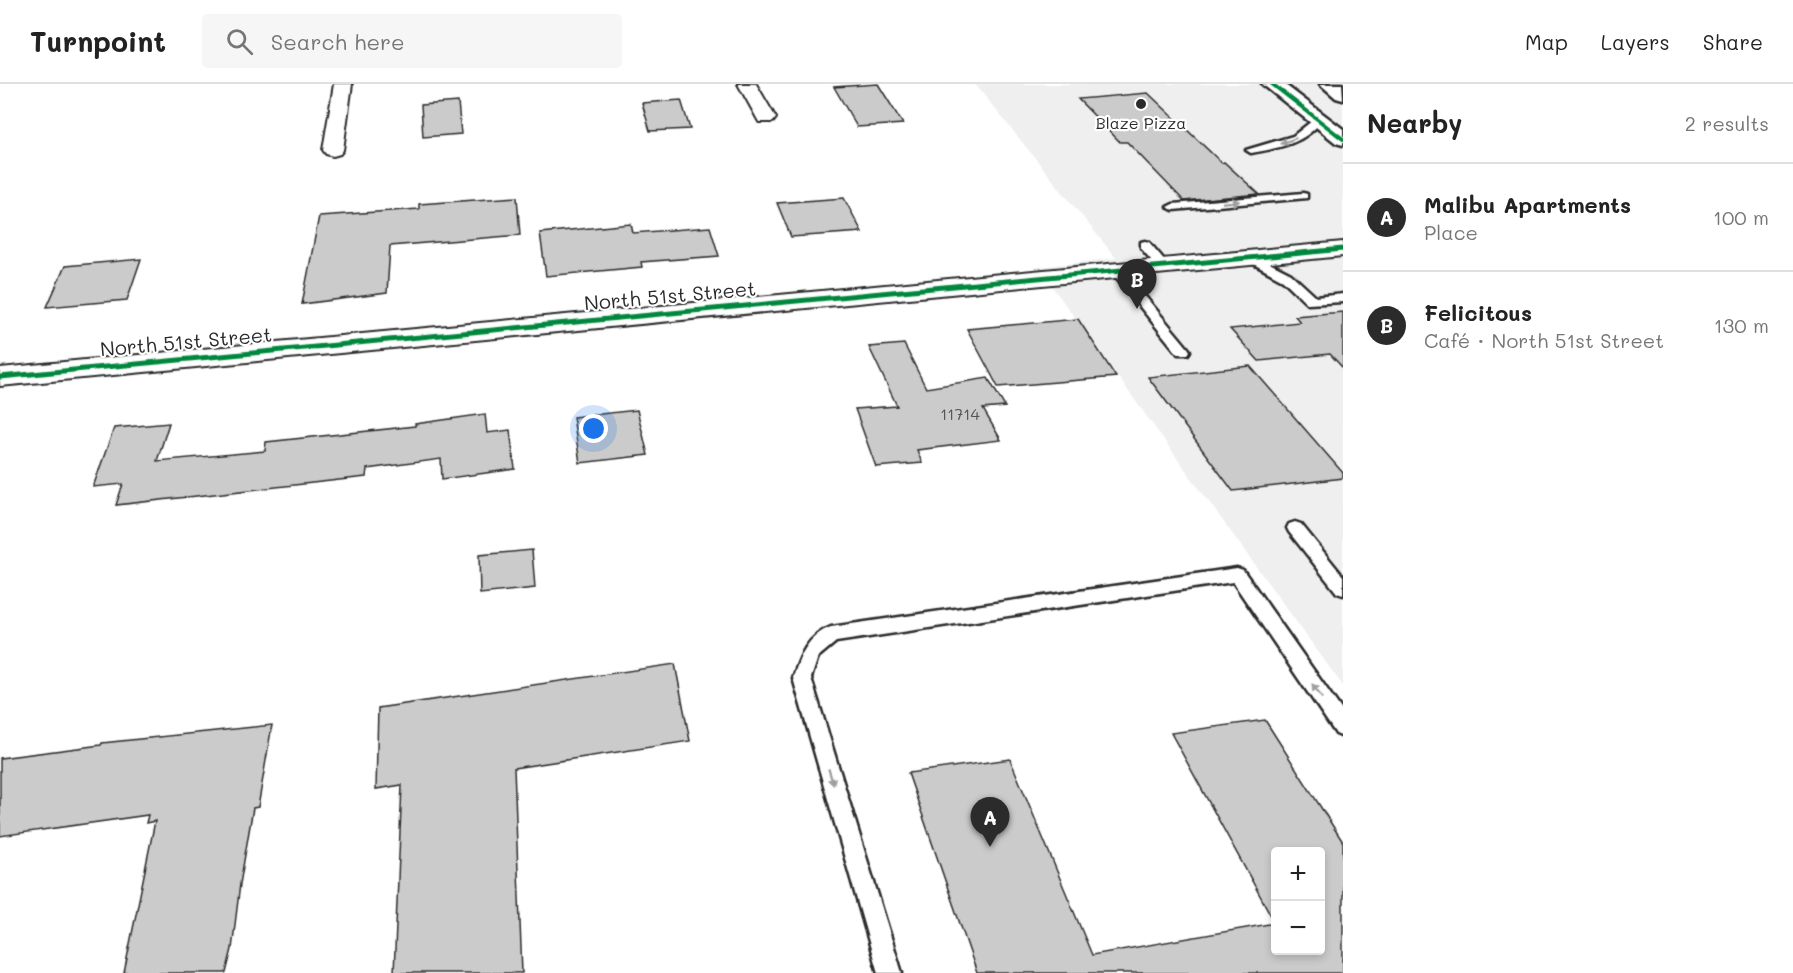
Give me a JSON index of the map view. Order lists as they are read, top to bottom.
{
  "streets": {
    "street": ["North 51st Street"]
  },
  "places": ["Blaze Pizza"],
  "house_numbers": ["11714"],
  "page": {
    "header": "Turnpoint",
    "search": "Search here",
    "nav": ["Map", "Layers", "Share"],
    "heading": ["Nearby", "2 results"],
    "list": [
      {
        "mark": "A",
        "name": "Malibu Apartments",
        "note": "Place",
        "value": "100 m"
      },
      {
        "mark": "B",
        "name": "Felicitous",
        "note": "Café · North 51st Street",
        "value": "130 m"
      }
    ],
    "pins": ["B", "A"],
    "map_buttons": ["+", "−"]
  }
}
